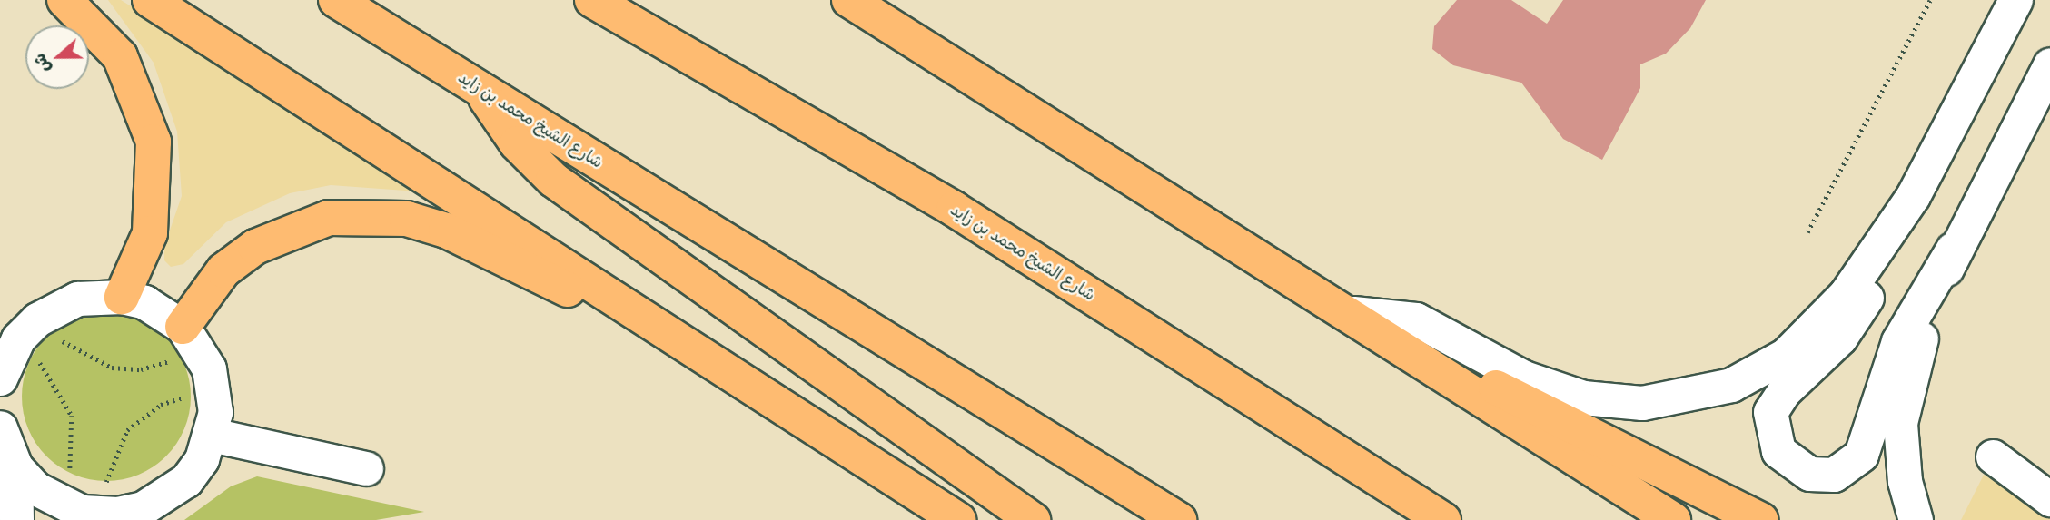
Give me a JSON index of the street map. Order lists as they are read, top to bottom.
{
  "streets": {
    "highway": ["شارع الشيخ محمد بن زايد"]
  },
  "north": "left"
}
